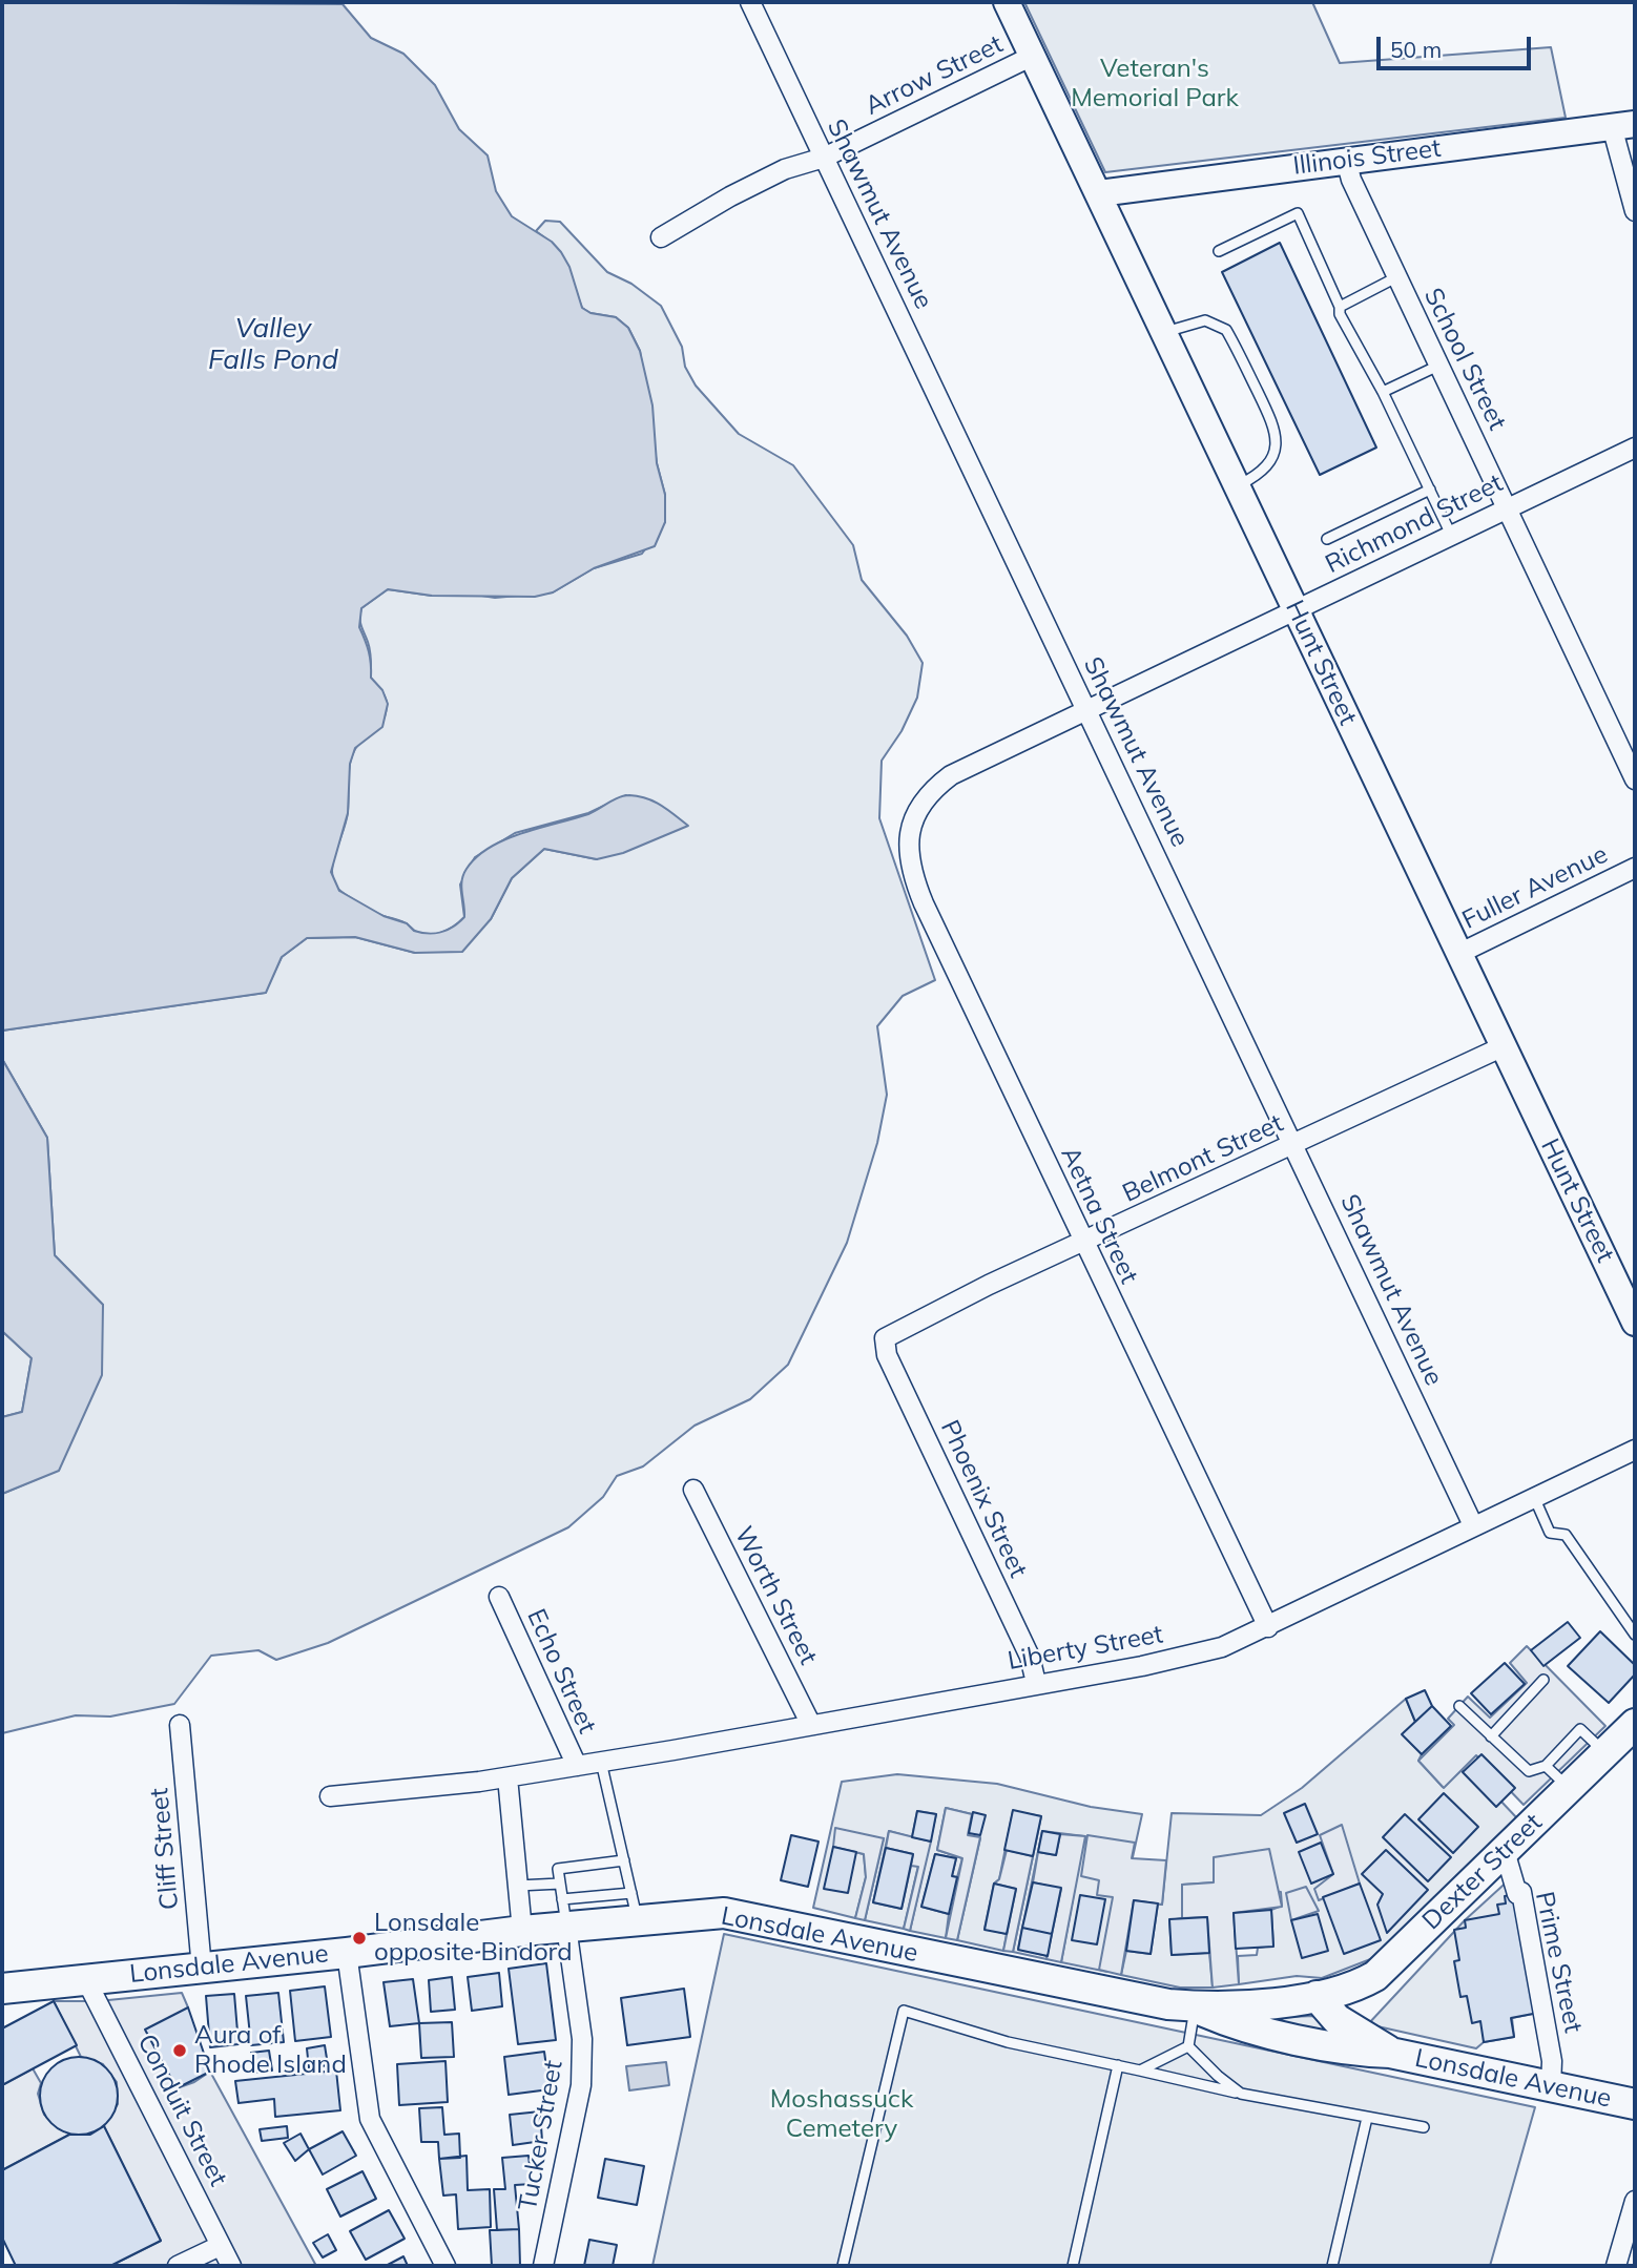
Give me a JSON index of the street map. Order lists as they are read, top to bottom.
{
  "streets": {
    "main road": [
      "Illinois Street",
      "Hunt Street",
      "Dexter Street",
      "Lonsdale Avenue"
    ],
    "street": [
      "Arrow Street",
      "Shawmut Avenue",
      "School Street",
      "Richmond Street",
      "Fuller Avenue",
      "Belmont Street",
      "Aetna Street",
      "Phoenix Street",
      "Worth Street",
      "Liberty Street",
      "Echo Street",
      "Cliff Street",
      "Prime Street",
      "Conduit Street",
      "Tucker Street"
    ]
  },
  "crossings": [
    ["Arrow Street", "Shawmut Avenue"],
    ["Arrow Street", "Hunt Street"],
    ["Illinois Street", "School Street"],
    ["Illinois Street", "Hunt Street"],
    ["Shawmut Avenue", "Richmond Street"],
    ["Shawmut Avenue", "Belmont Street"],
    ["Shawmut Avenue", "Liberty Street"],
    ["School Street", "Richmond Street"],
    ["Richmond Street", "Hunt Street"],
    ["Richmond Street", "Aetna Street"],
    ["Hunt Street", "Fuller Avenue"],
    ["Hunt Street", "Belmont Street"],
    ["Belmont Street", "Aetna Street"],
    ["Belmont Street", "Phoenix Street"],
    ["Aetna Street", "Liberty Street"],
    ["Phoenix Street", "Liberty Street"],
    ["Worth Street", "Liberty Street"],
    ["Liberty Street", "Echo Street"],
    ["Cliff Street", "Lonsdale Avenue"],
    ["Dexter Street", "Lonsdale Avenue"],
    ["Dexter Street", "Prime Street"],
    ["Lonsdale Avenue", "Prime Street"],
    ["Lonsdale Avenue", "Conduit Street"],
    ["Lonsdale Avenue", "Tucker Street"]
  ],
  "water": ["Valley Falls Pond"],
  "parks": ["Veteran's Memorial Park", "Moshassuck Cemetery"],
  "places": ["Lonsdale opposite Bindord", "Aura of Rhode Island"],
  "scale_bar": "50 m"
}
